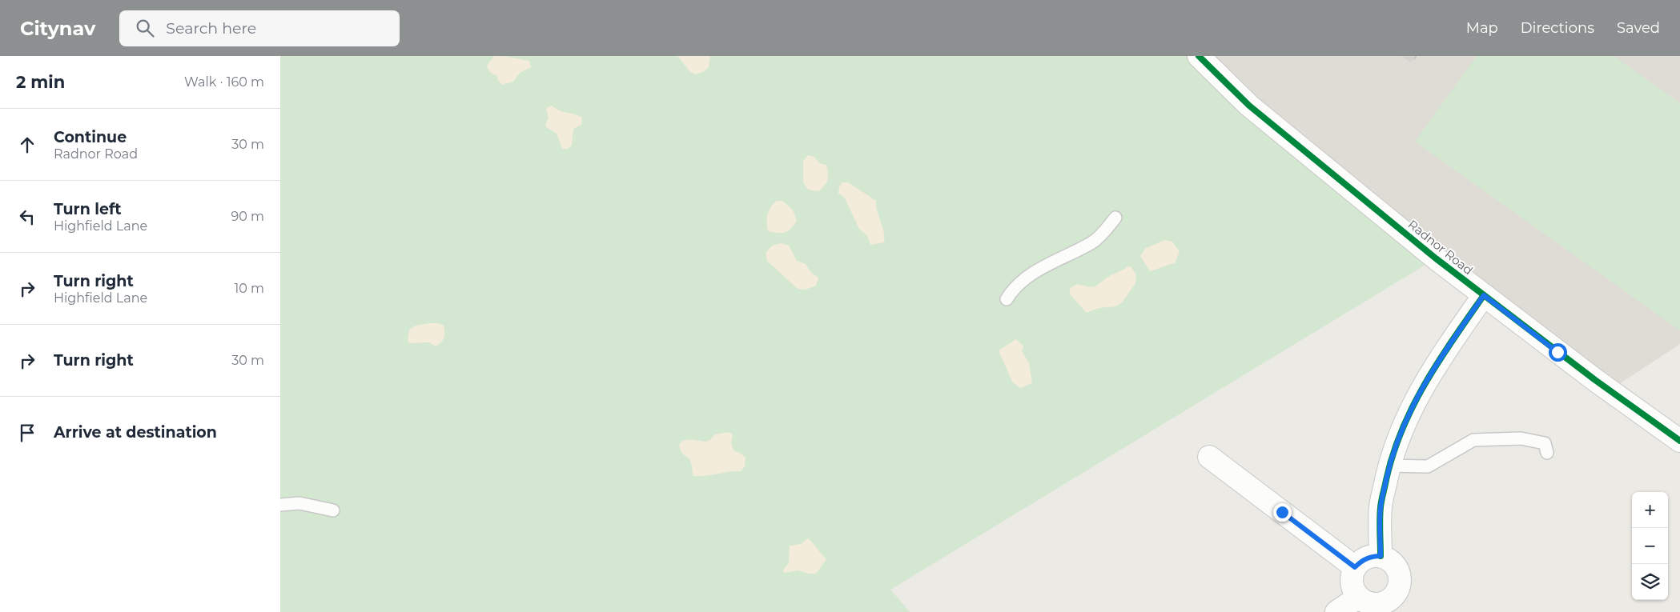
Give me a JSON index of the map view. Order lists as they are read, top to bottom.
{
  "streets": {
    "street": ["Radnor Road"]
  },
  "page": {
    "header": "Citynav",
    "search": "Search here",
    "nav": ["Map", "Directions", "Saved"],
    "heading": ["2 min", "Walk · 160 m"],
    "list": [
      ["Continue", "Radnor Road", "30 m"],
      ["Turn left", "Highfield Lane", "90 m"],
      ["Turn right", "Highfield Lane", "10 m"],
      ["Turn right", "30 m"],
      "Arrive at destination"
    ],
    "map_buttons": ["+", "−"]
  }
}
